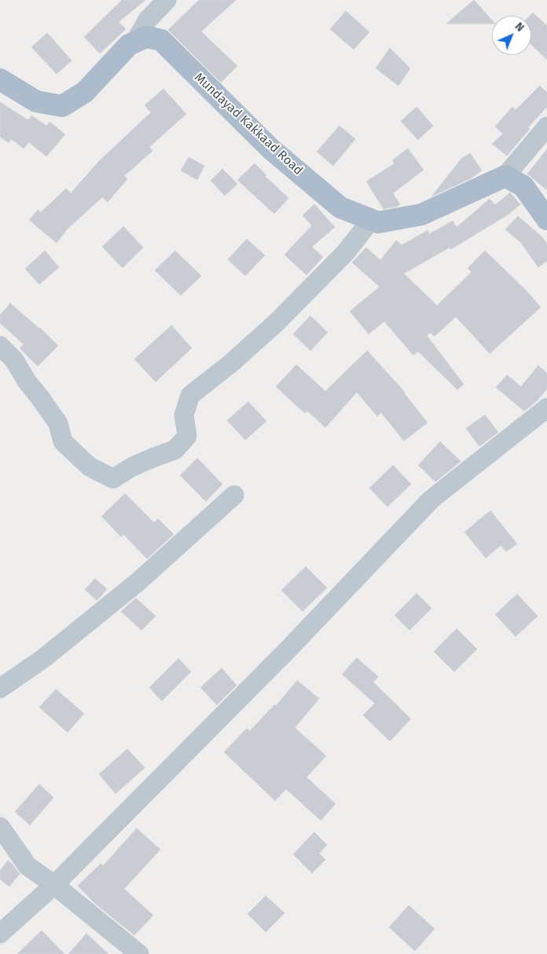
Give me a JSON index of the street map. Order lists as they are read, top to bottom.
{
  "streets": {
    "main road": ["Mundayad Kakkaad Road"]
  },
  "north": "top right"
}
